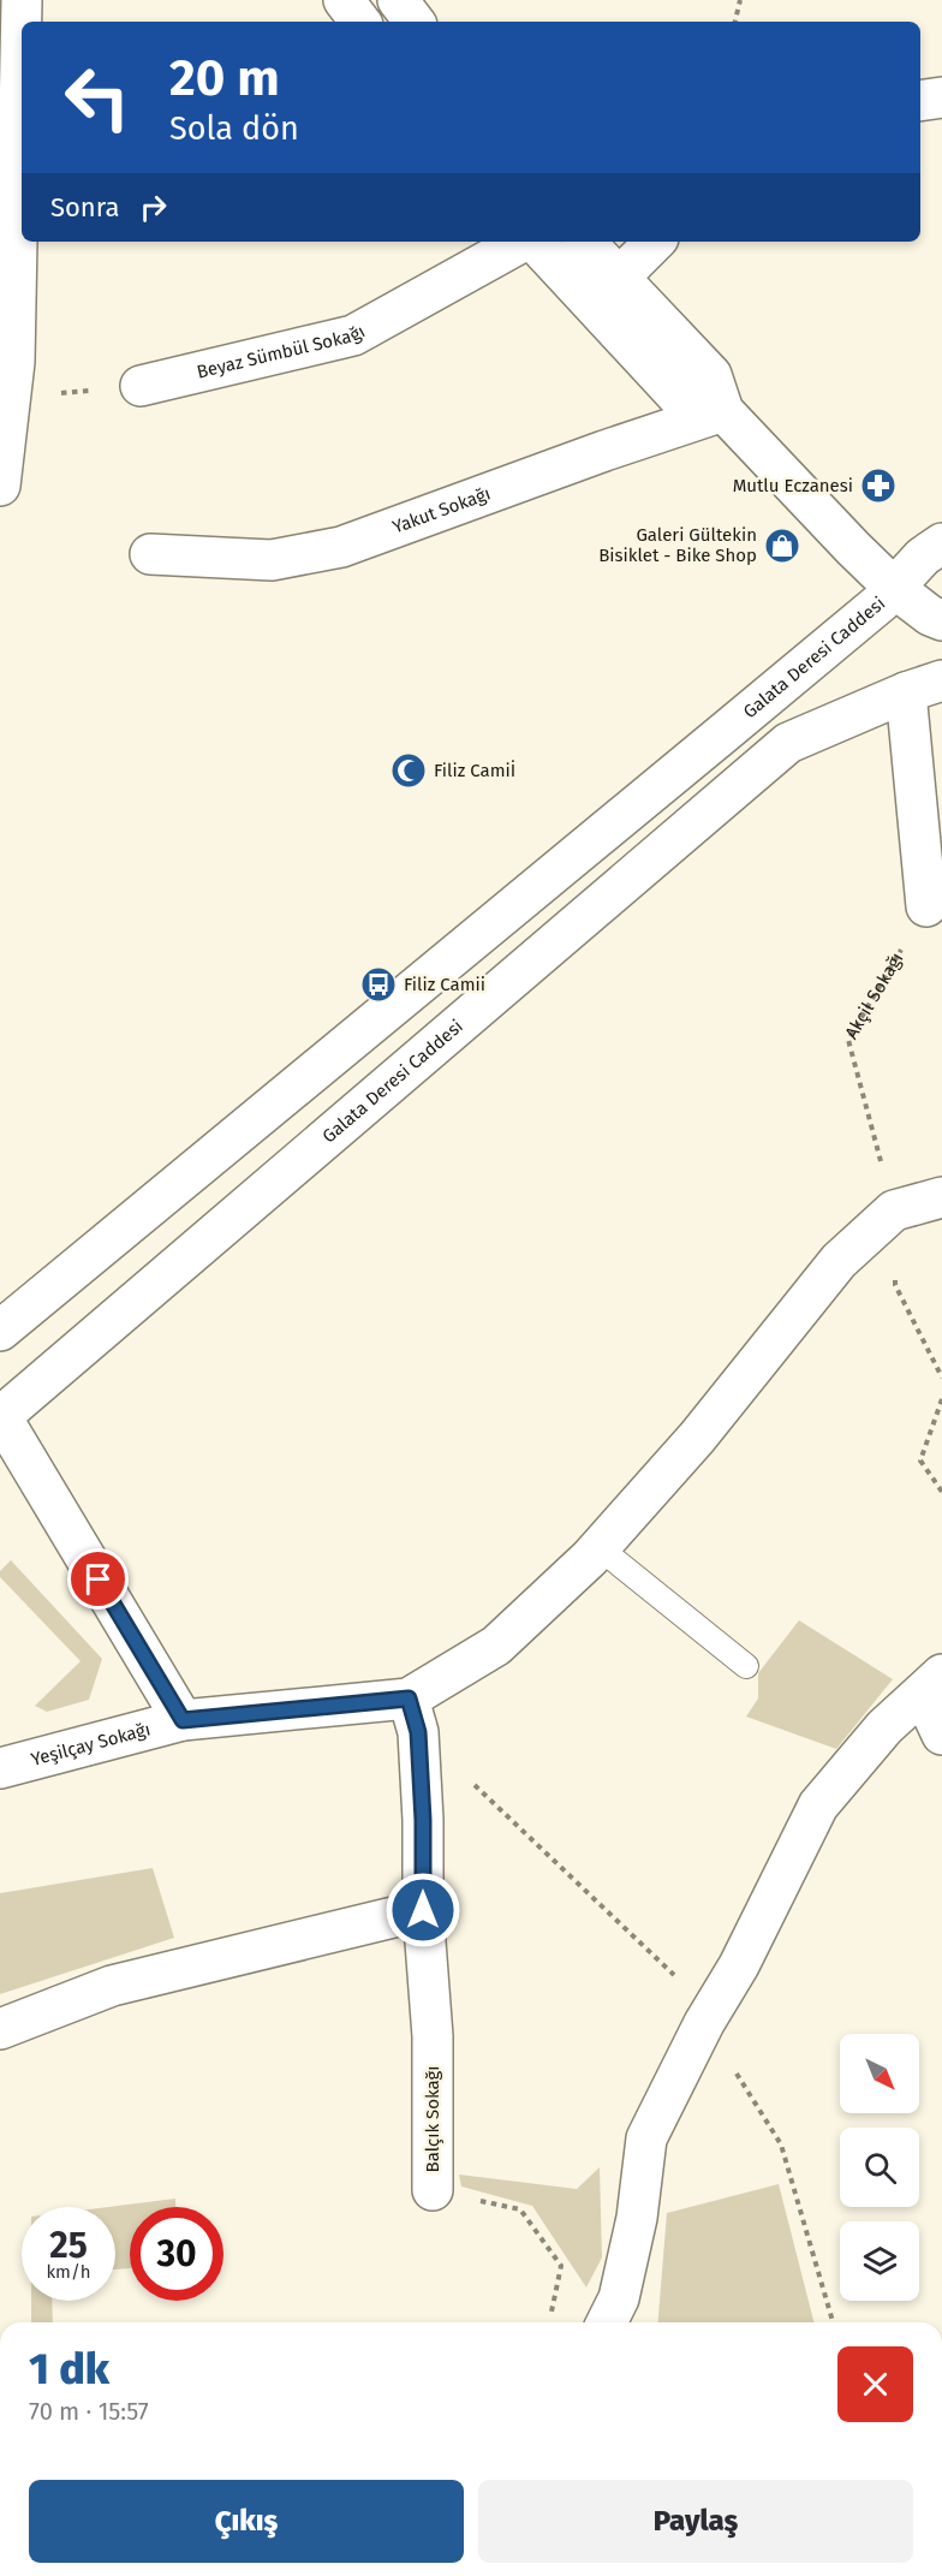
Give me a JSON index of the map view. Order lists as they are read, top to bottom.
{
  "streets": {
    "street": [
      "Beyaz Sümbül Sokağı",
      "Yakut Sokağı",
      "Galata Deresi Caddesi",
      "Yeşilçay Sokağı",
      "Balçık Sokağı"
    ],
    "path": ["Akçil Sokağı"]
  },
  "crossings": [
    ["Yeşilçay Sokağı", "Balçık Sokağı"]
  ],
  "places": {
    "pharmacy": ["Mutlu Eczanesi"],
    "shop": ["Galeri Gültekin Bisiklet - Bike Shop"],
    "mosque": ["Filiz Camiİ"],
    "bus stop": ["Filiz Camii"]
  },
  "north": "bottom right",
  "page": {
    "turn": ["20 m", "Sola dön"],
    "then": "Sonra",
    "speed": "25 km/h",
    "limit": "30",
    "heading": ["1 dk", "70 m · 15:57"],
    "buttons": ["Çıkış", "Paylaş"]
  }
}
